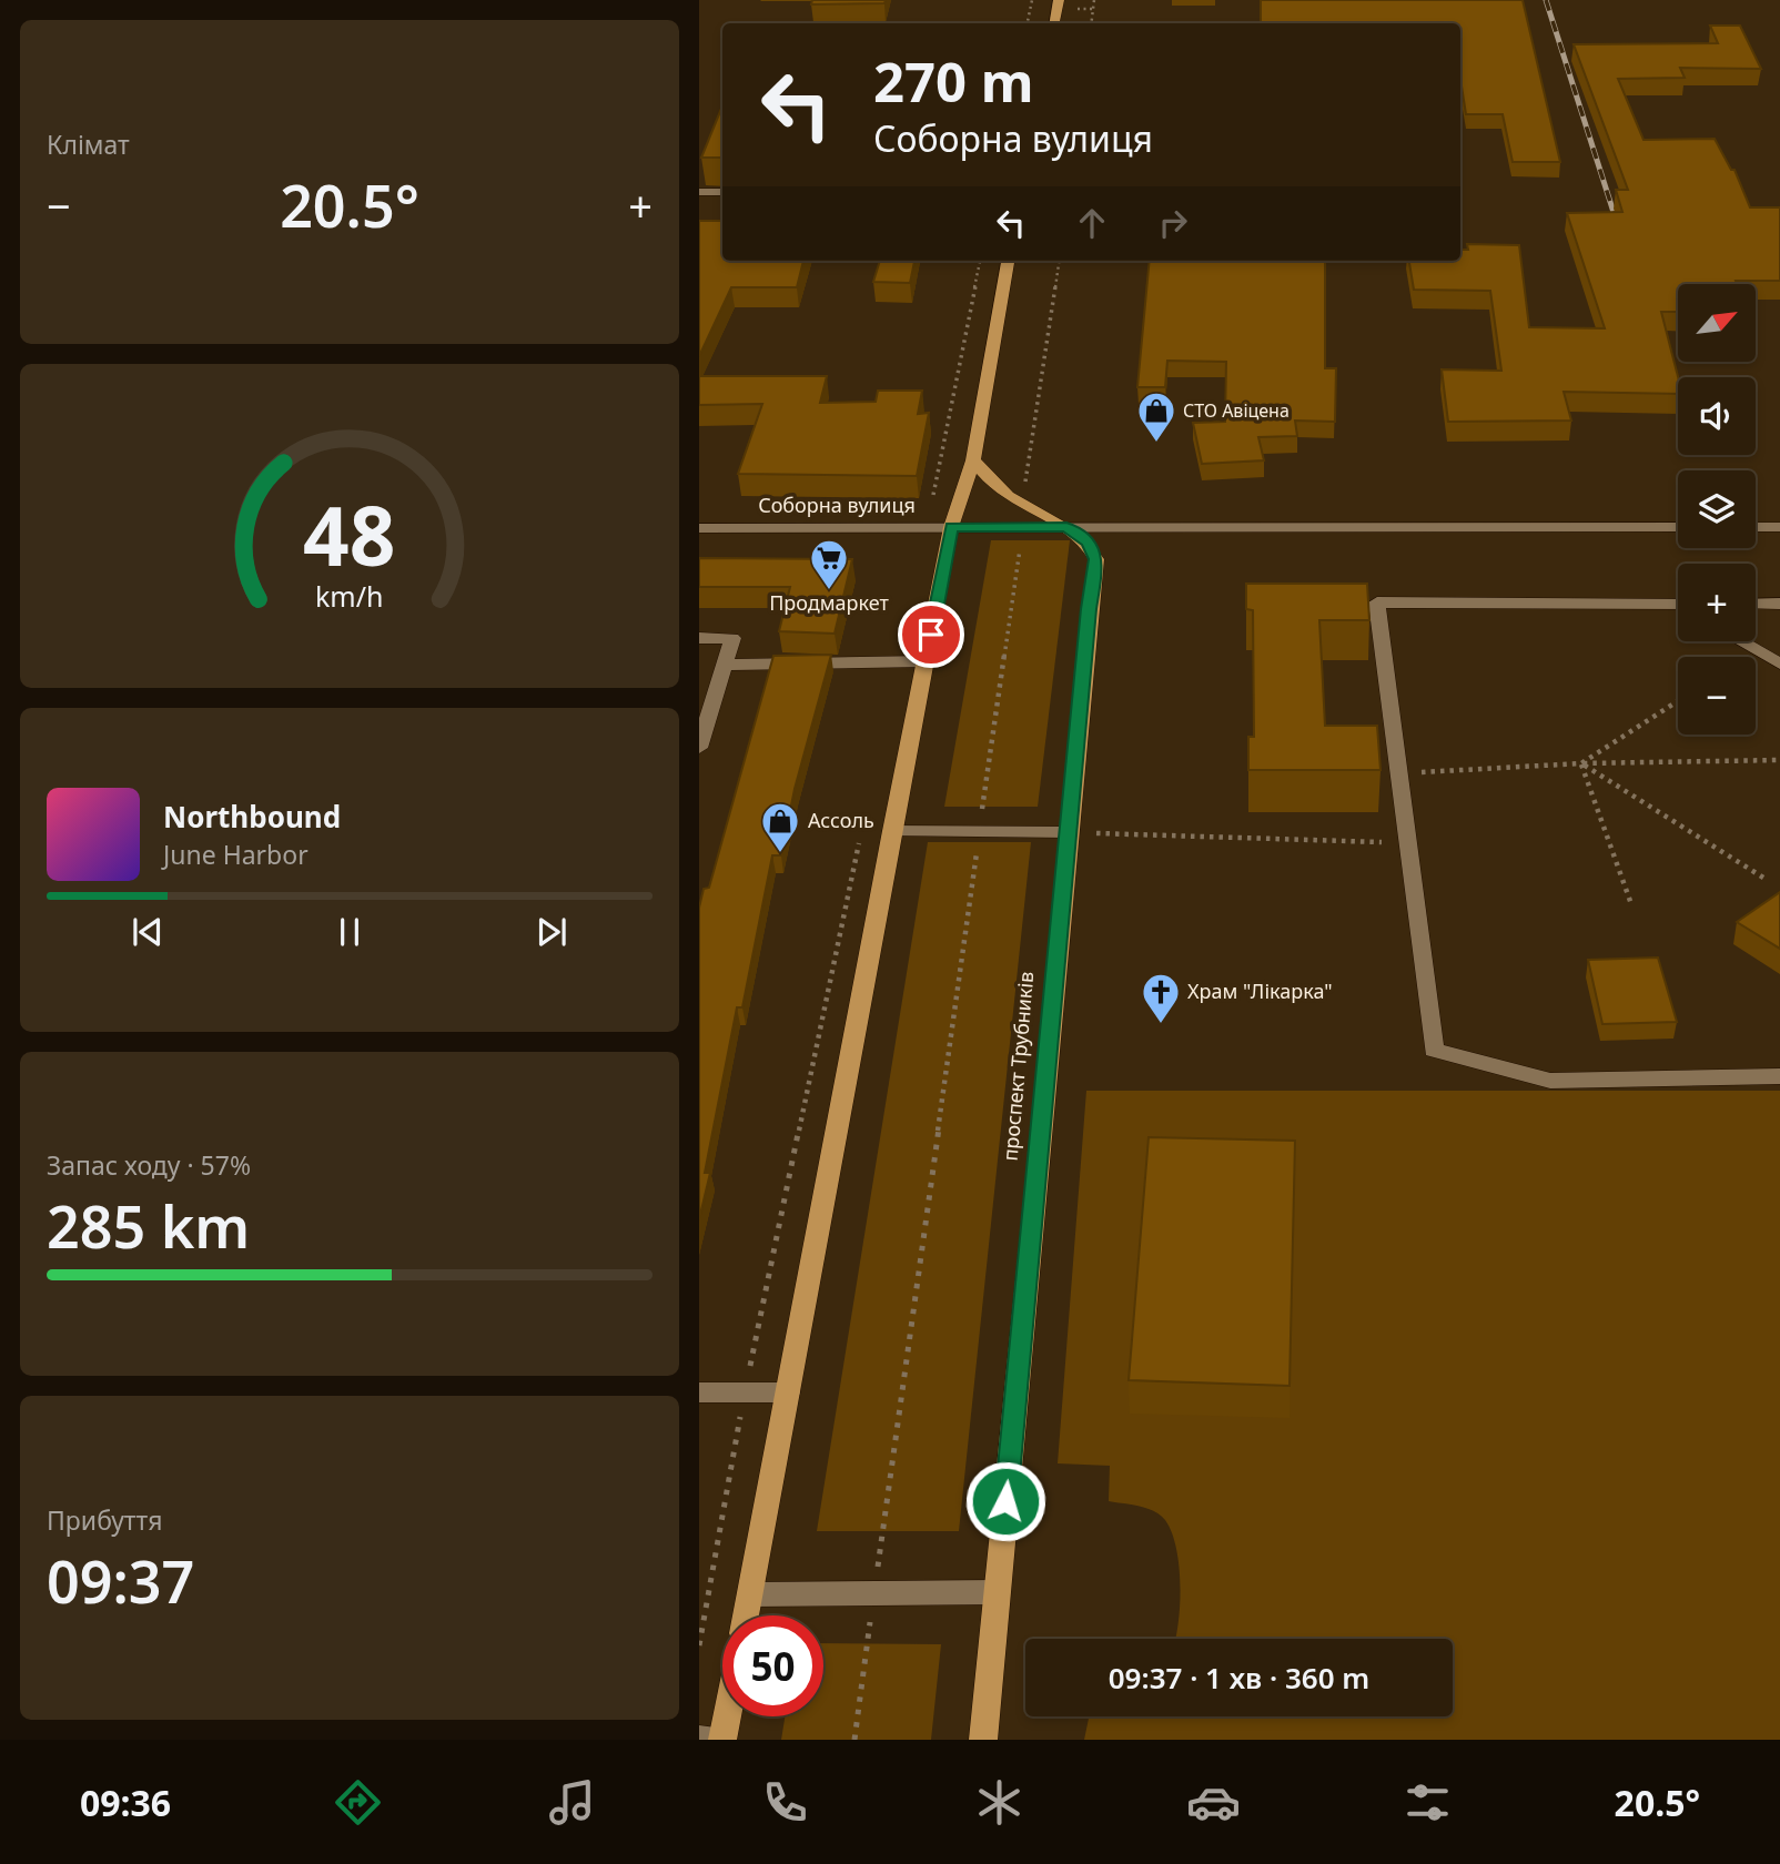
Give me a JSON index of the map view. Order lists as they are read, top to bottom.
{
  "streets": {
    "main road": ["проспект Трубників"],
    "street": ["Соборна вулиця"]
  },
  "crossings": [
    ["Соборна вулиця", "проспект Трубників"]
  ],
  "places": {
    "shop": ["СТО Авіцена", "Ассоль"],
    "supermarket": ["Продмаркет"],
    "church": ["Храм \"Лікарка\""]
  },
  "north": "top right",
  "page": {
    "tile": [
      "Клімат",
      ["Запас ходу · 57%", "285 km"],
      ["Прибуття", "09:37"]
    ],
    "turn": ["270 m", "Соборна вулиця"],
    "heat": ["−", "20.5°", "+"],
    "map_buttons": ["+", "−"],
    "song": ["Northbound", "June Harbor"],
    "limit": "50",
    "trip": "09:37 · 1 хв · 360 m",
    "tabs": ["09:36", "20.5°"],
    "gauge": ["48", "km/h"]
  }
}
